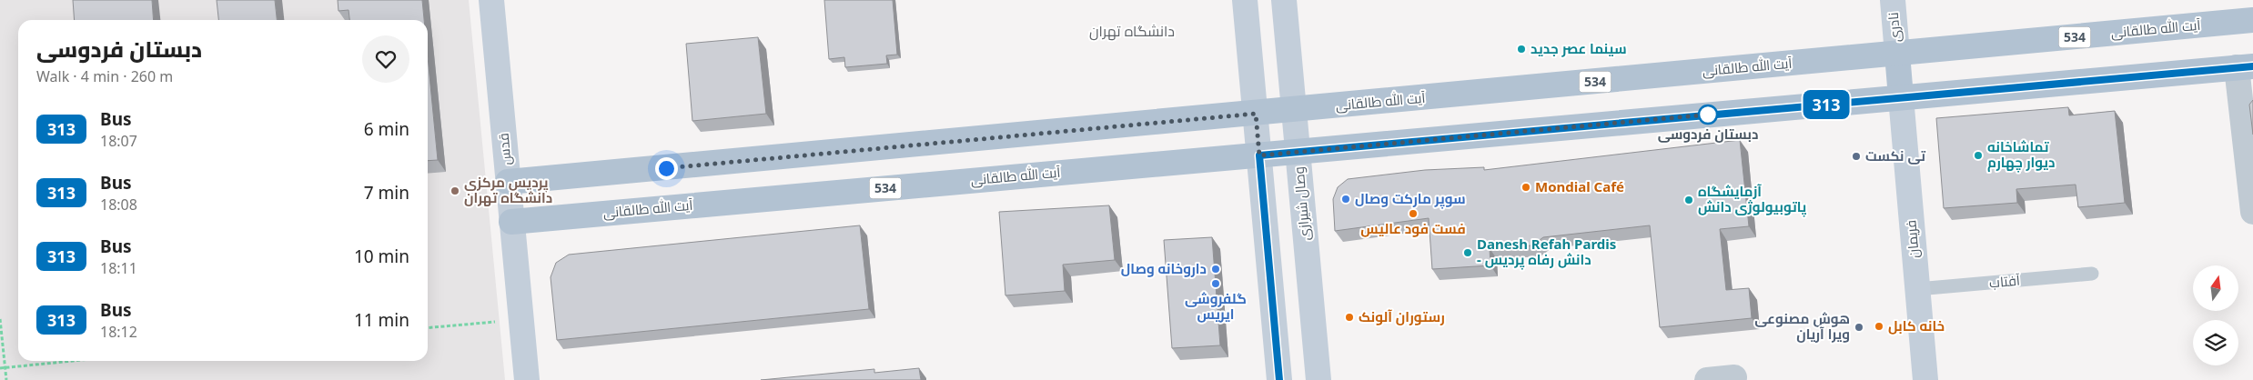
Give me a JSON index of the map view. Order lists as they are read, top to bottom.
{
  "streets": {
    "main road": [
      "نادری",
      "آیت الله طالقانی",
      "534",
      "قدس",
      "وصال شیرازی",
      "فریمان"
    ],
    "lane": ["آفتاب"]
  },
  "crossings": [
    ["نادری", "آیت الله طالقانی"],
    ["آیت الله طالقانی", "قدس"],
    ["آیت الله طالقانی", "وصال شیرازی"],
    ["آیت الله طالقانی", "فریمان"],
    ["فریمان", "آفتاب"]
  ],
  "districts": ["دانشگاه تهران"],
  "places": [
    "سینما عصر جدید",
    "دبستان فردوسی",
    "تماشاخانه دیوار چهارم",
    "تی نکست",
    "Mondial Café",
    "پردیس مرکزی دانشگاه‌ تهران",
    "سوپر مارکت وصال",
    "آزمایشگاه پاتوبیولوژی دانش",
    "فست فود عالیس",
    "Danesh Refah Pardis - دانش رفاه پردیس",
    "داروخانه وصال",
    "گلفروشی ایریس",
    "رستوران آلونک",
    "خانه کابل",
    "هوش مصنوعی ویرا آریان"
  ],
  "lines": ["bus line 313"],
  "north": "top",
  "page": {
    "on_map": "313",
    "heading": ["دبستان فردوسی", "Walk · 4 min · 260 m"],
    "list": [
      {
        "mark": "313",
        "name": "Bus",
        "note": "18:07",
        "value": "6 min"
      },
      {
        "mark": "313",
        "name": "Bus",
        "note": "18:08",
        "value": "7 min"
      },
      {
        "mark": "313",
        "name": "Bus",
        "note": "18:11",
        "value": "10 min"
      },
      {
        "mark": "313",
        "name": "Bus",
        "note": "18:12",
        "value": "11 min"
      }
    ]
  }
}
